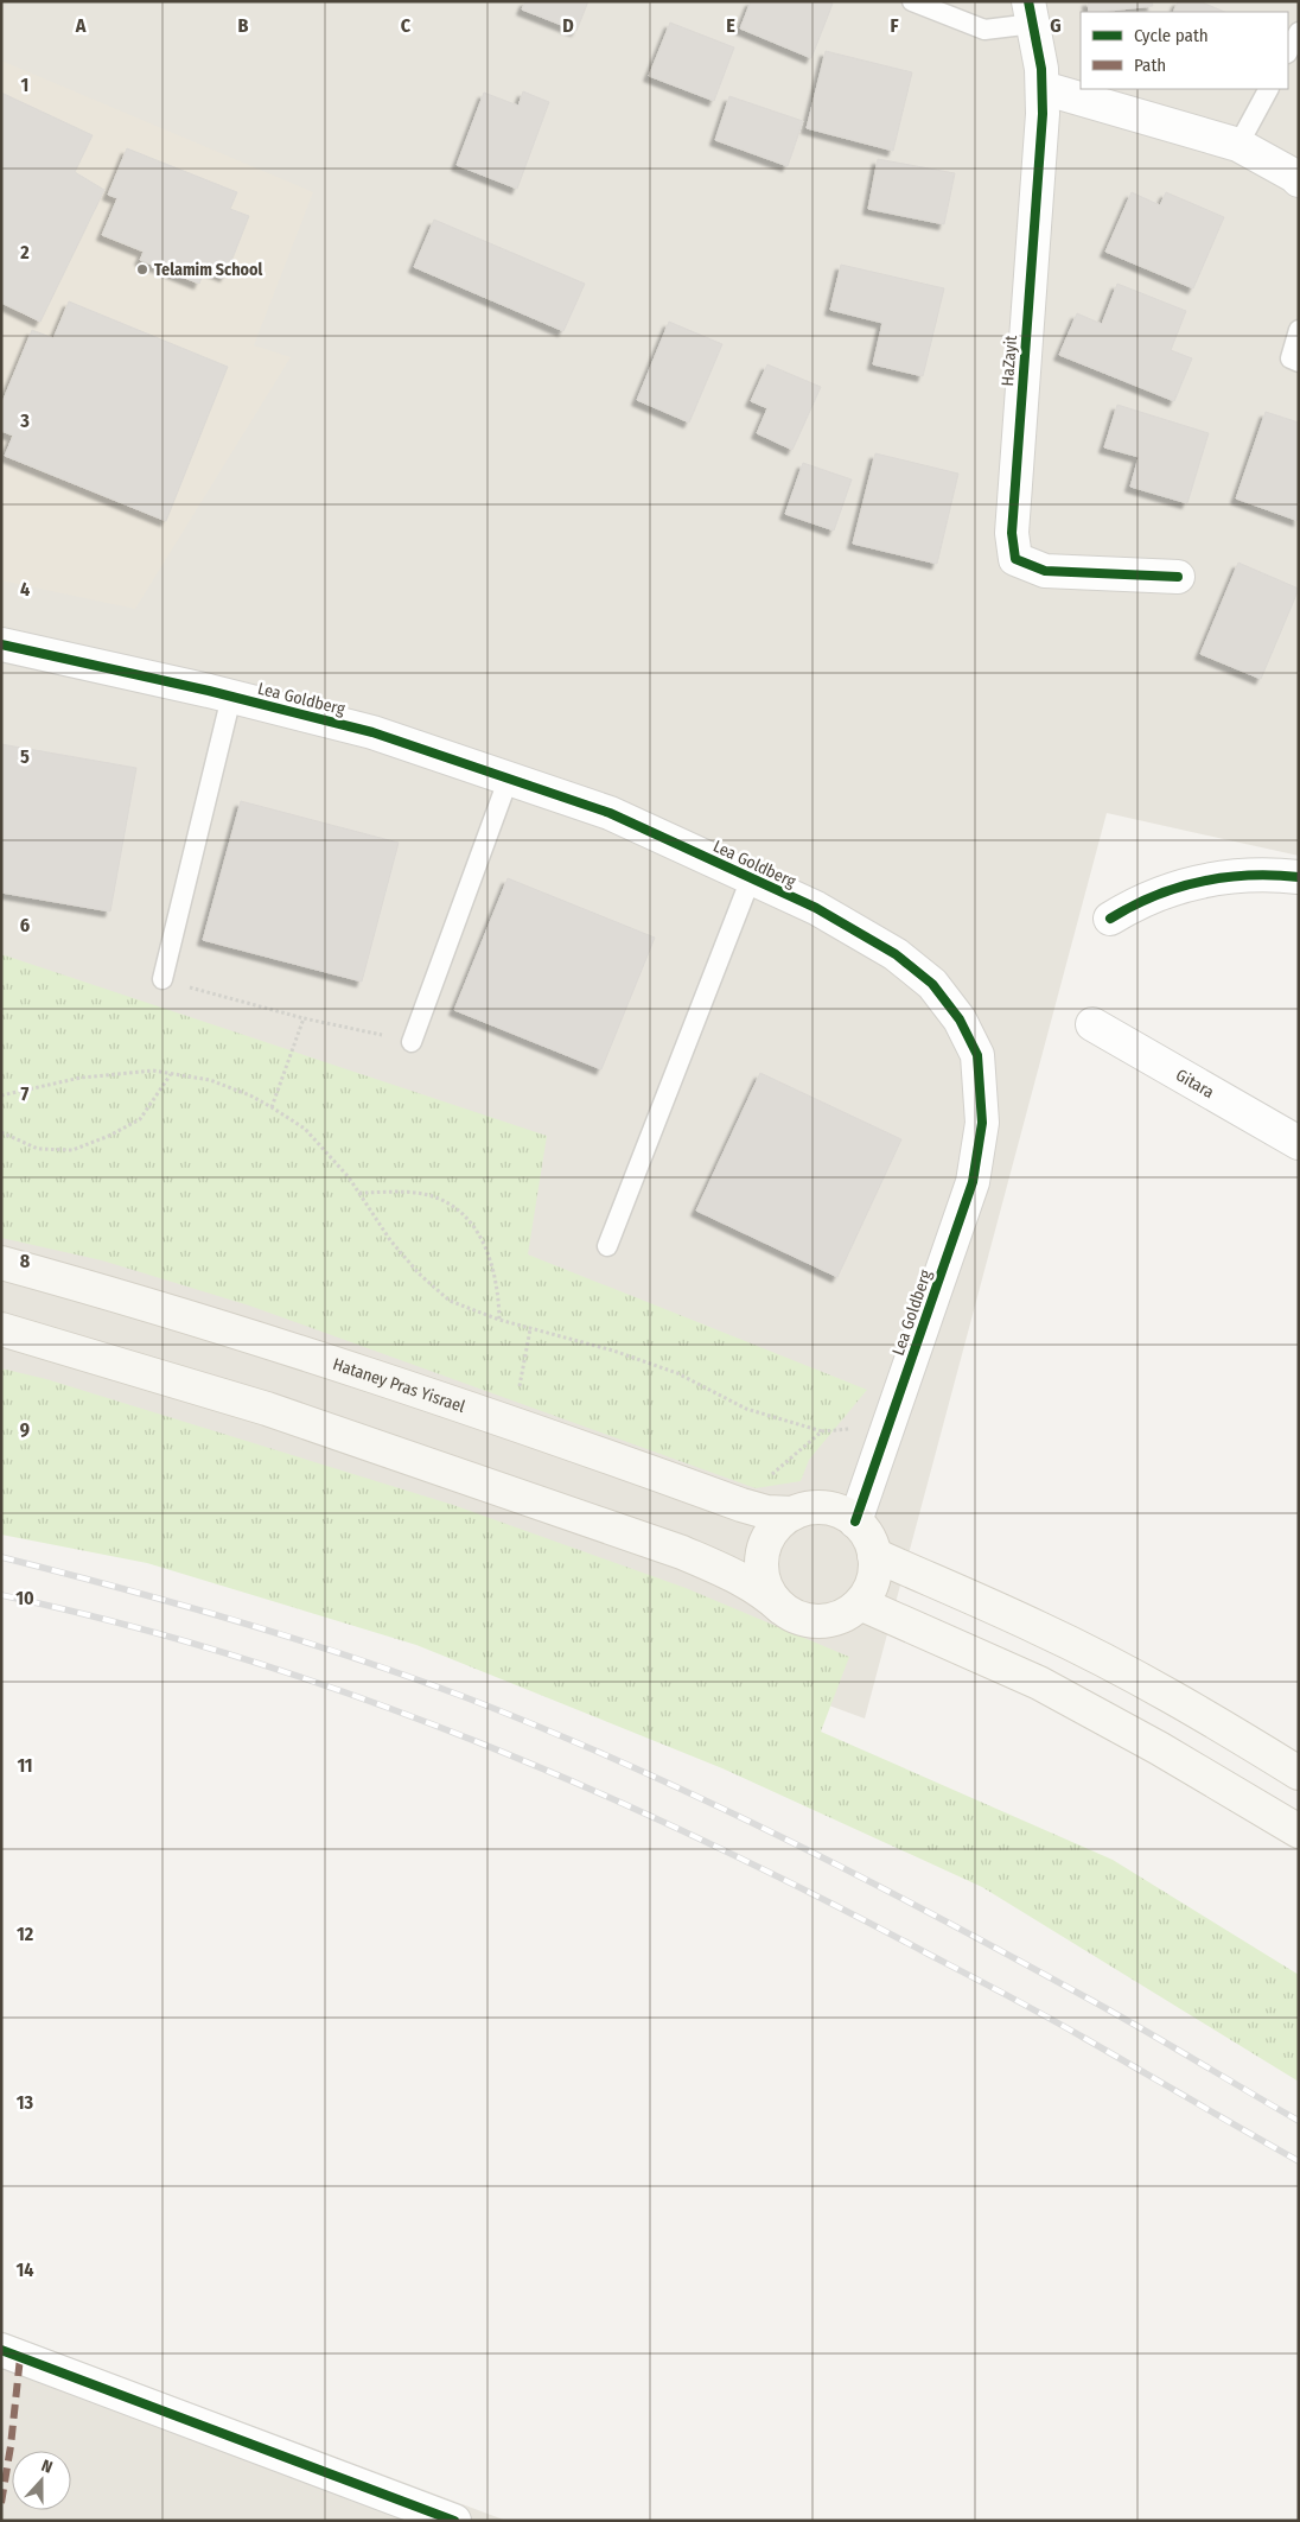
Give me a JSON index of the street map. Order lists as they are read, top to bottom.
{
  "streets": {
    "main road": ["Hataney Pras Yisrael"],
    "street": ["HaZayit", "Lea Goldberg", "Gitara"]
  },
  "crossings": [
    ["Lea Goldberg", "Hataney Pras Yisrael"]
  ],
  "places": ["Telamim School"],
  "legend": ["Cycle path", "Path"],
  "north": "top",
  "grid": {
    "columns": [
      "A",
      "B",
      "C",
      "D",
      "E",
      "F",
      "G"
    ],
    "rows": [
      "1",
      "2",
      "3",
      "4",
      "5",
      "6",
      "7",
      "8",
      "9",
      "10",
      "11",
      "12",
      "13",
      "14"
    ]
  }
}
